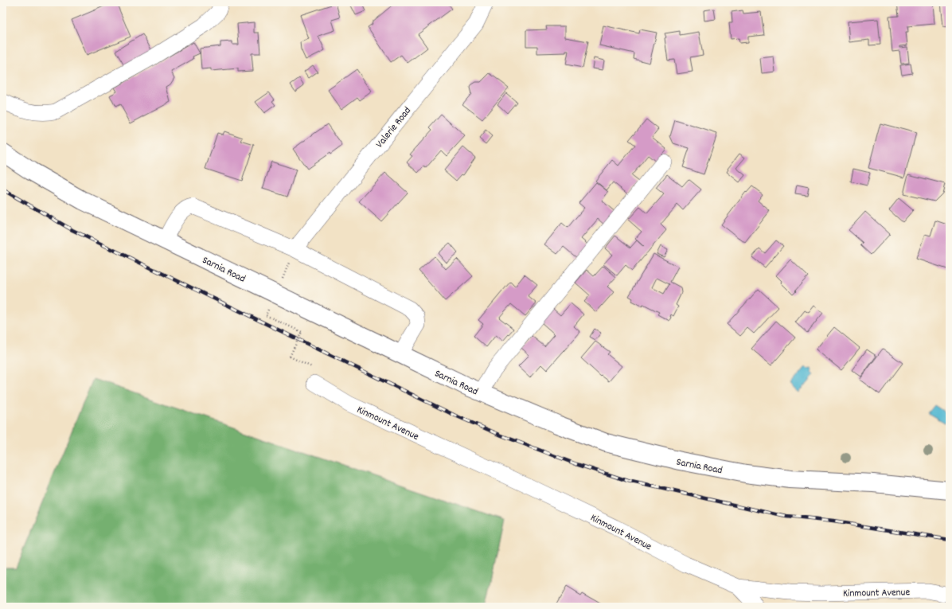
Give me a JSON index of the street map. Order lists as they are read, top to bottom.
{
  "streets": {
    "main road": ["Sarnia Road"],
    "street": ["Valerie Road", "Kinmount Avenue"]
  }
}
